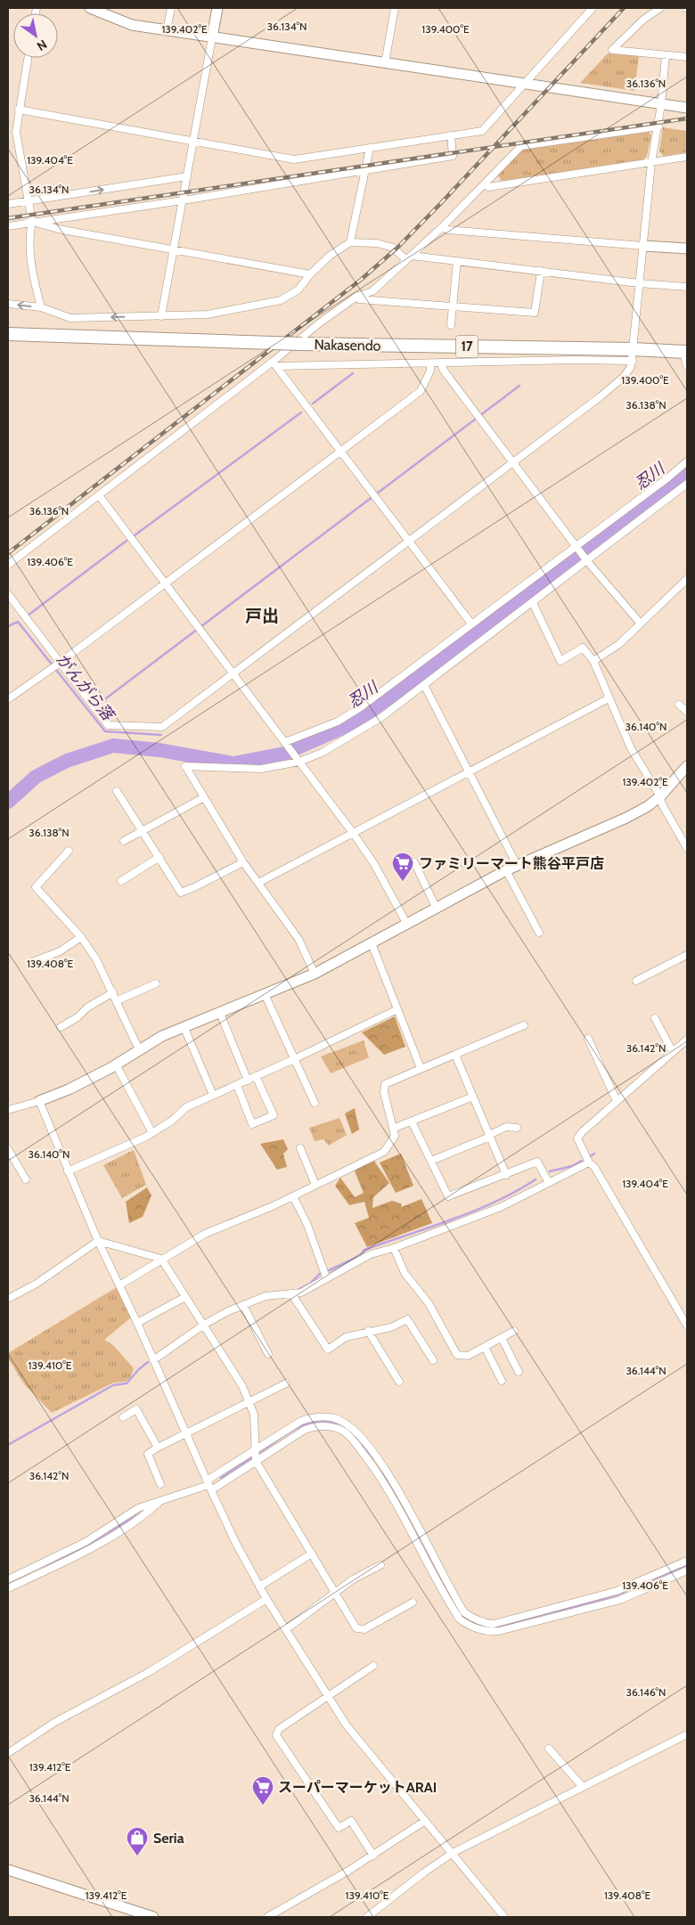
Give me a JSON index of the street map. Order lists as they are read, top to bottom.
{
  "streets": {
    "highway": ["Nakasendo", "17"]
  },
  "districts": ["戸出"],
  "water": ["忍川", "がんがら落"],
  "places": {
    "supermarket": ["ファミリーマート熊谷平戸店", "スーパーマーケットARAI"],
    "shop": ["Seria"]
  },
  "north": "bottom right",
  "coordinates": [
    "36.134°N",
    "139.402°E",
    "139.400°E",
    "36.136°N",
    "139.404°E",
    "36.138°N",
    "139.406°E",
    "36.140°N",
    "139.408°E",
    "36.142°N",
    "139.410°E",
    "36.144°N",
    "36.146°N",
    "139.412°E"
  ]
}
